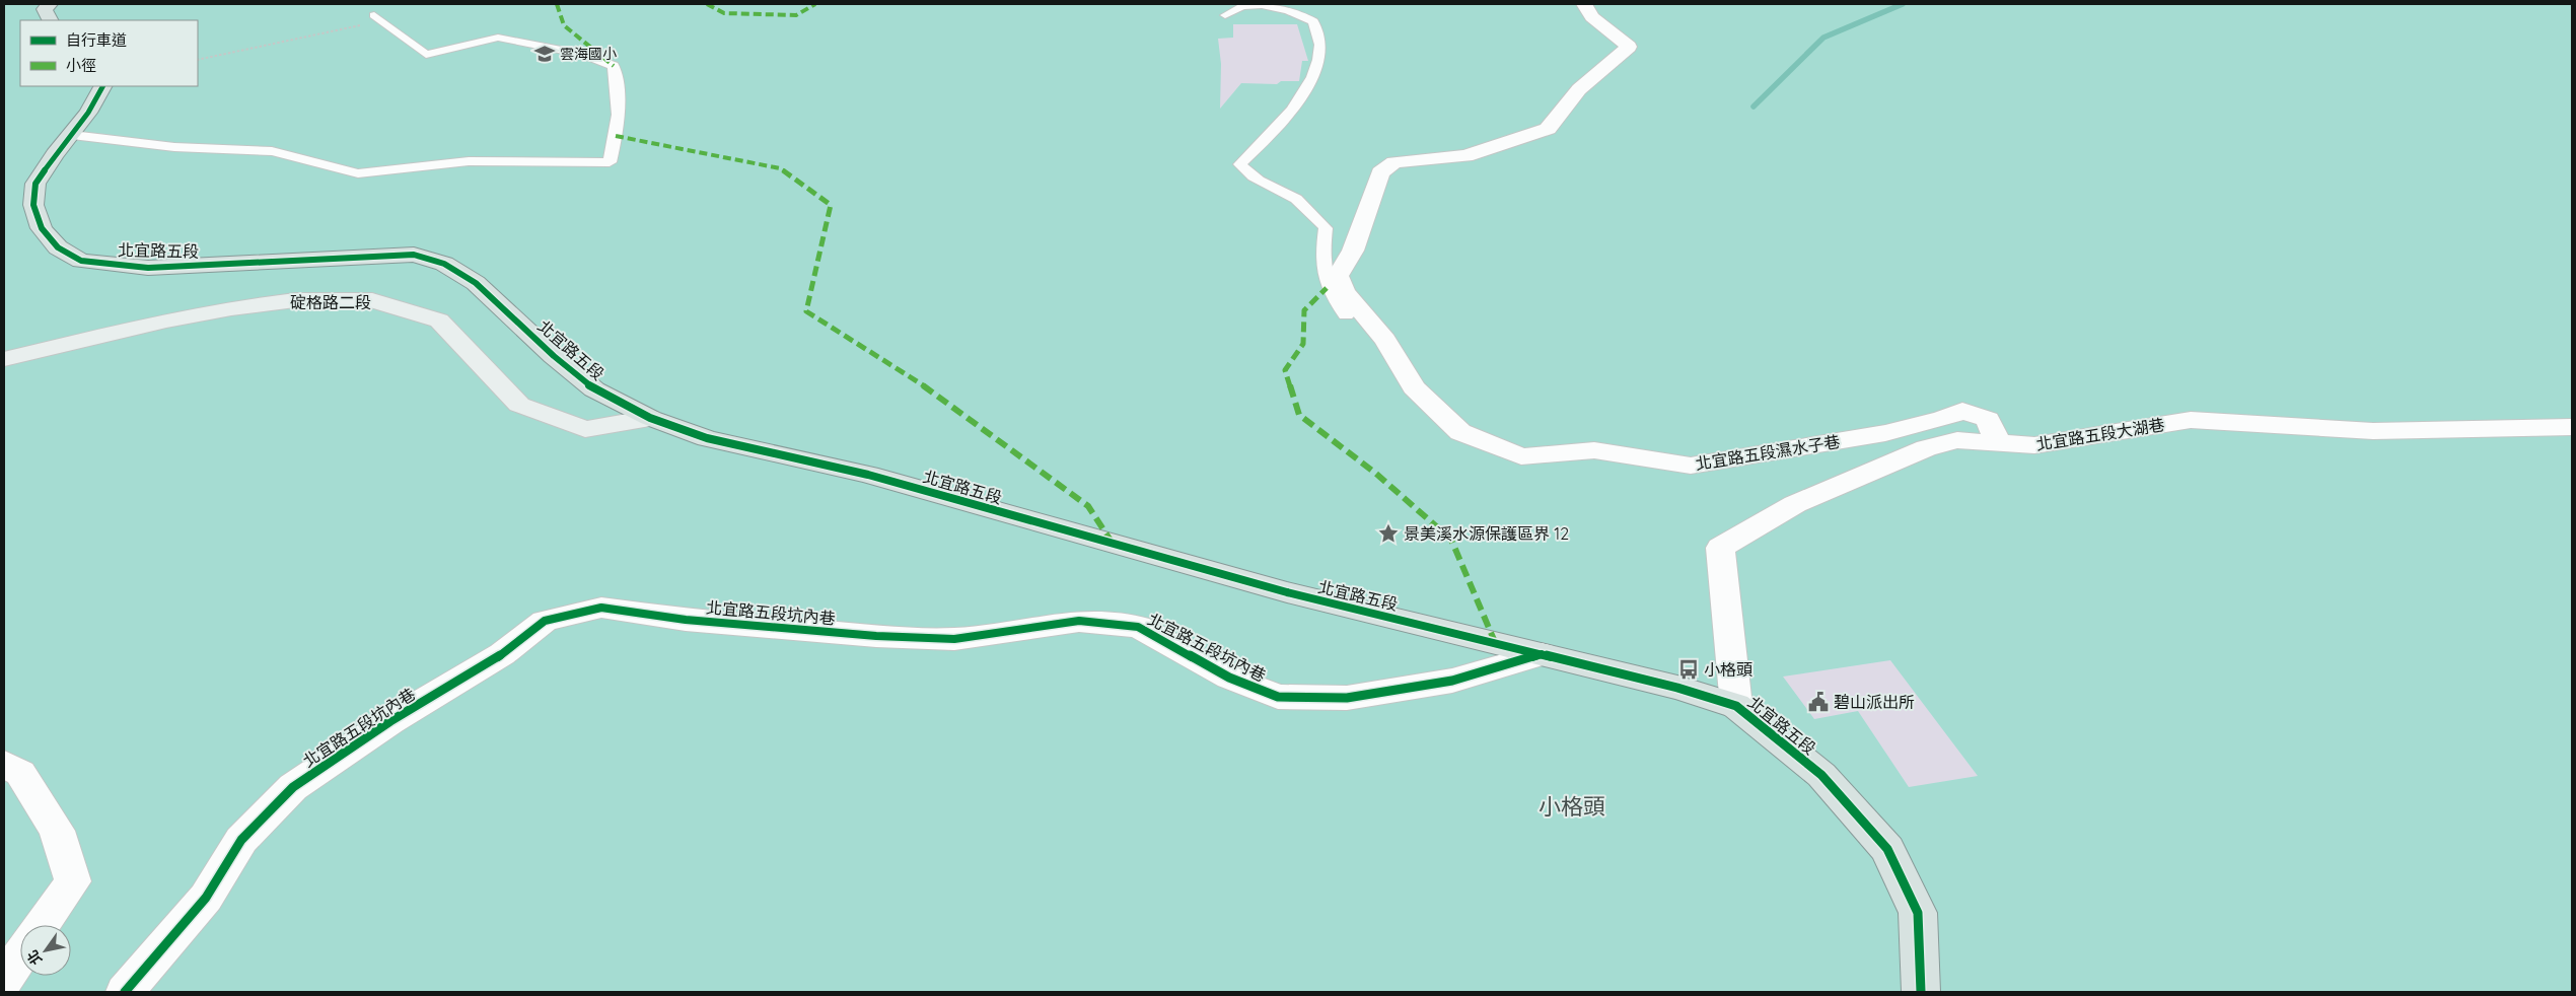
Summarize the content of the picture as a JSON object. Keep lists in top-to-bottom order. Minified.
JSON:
{"streets":{"main road":["北宜路五段"],"street":["碇格路二段","北宜路五段大湖巷","北宜路五段濕水子巷","北宜路五段坑內巷"]},"crossings":[["北宜路五段","碇格路二段"],["北宜路五段","北宜路五段大湖巷"],["北宜路五段","北宜路五段坑內巷"],["北宜路五段大湖巷","北宜路五段濕水子巷"]],"districts":["小格頭"],"places":{"school or university":["雲海國小"],"place":["景美溪水源保護區界 12"],"bus stop":["小格頭"],"public building":["碧山派出所"]},"legend":["自行車道","小徑"],"north":"bottom left"}
